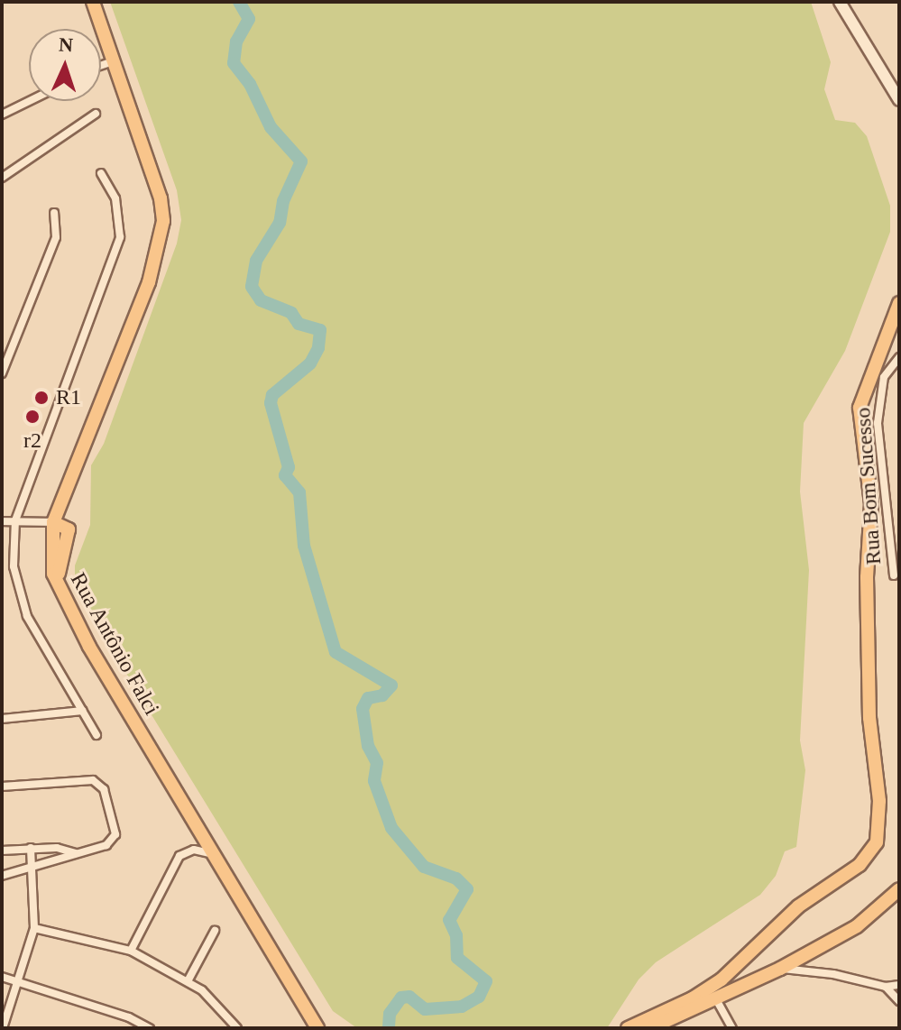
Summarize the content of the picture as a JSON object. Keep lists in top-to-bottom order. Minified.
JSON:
{"streets":{"main road":["Rua Antônio Falci"],"street":["Rua Bom Sucesso"]},"places":["R1","r2"],"north":"top"}
